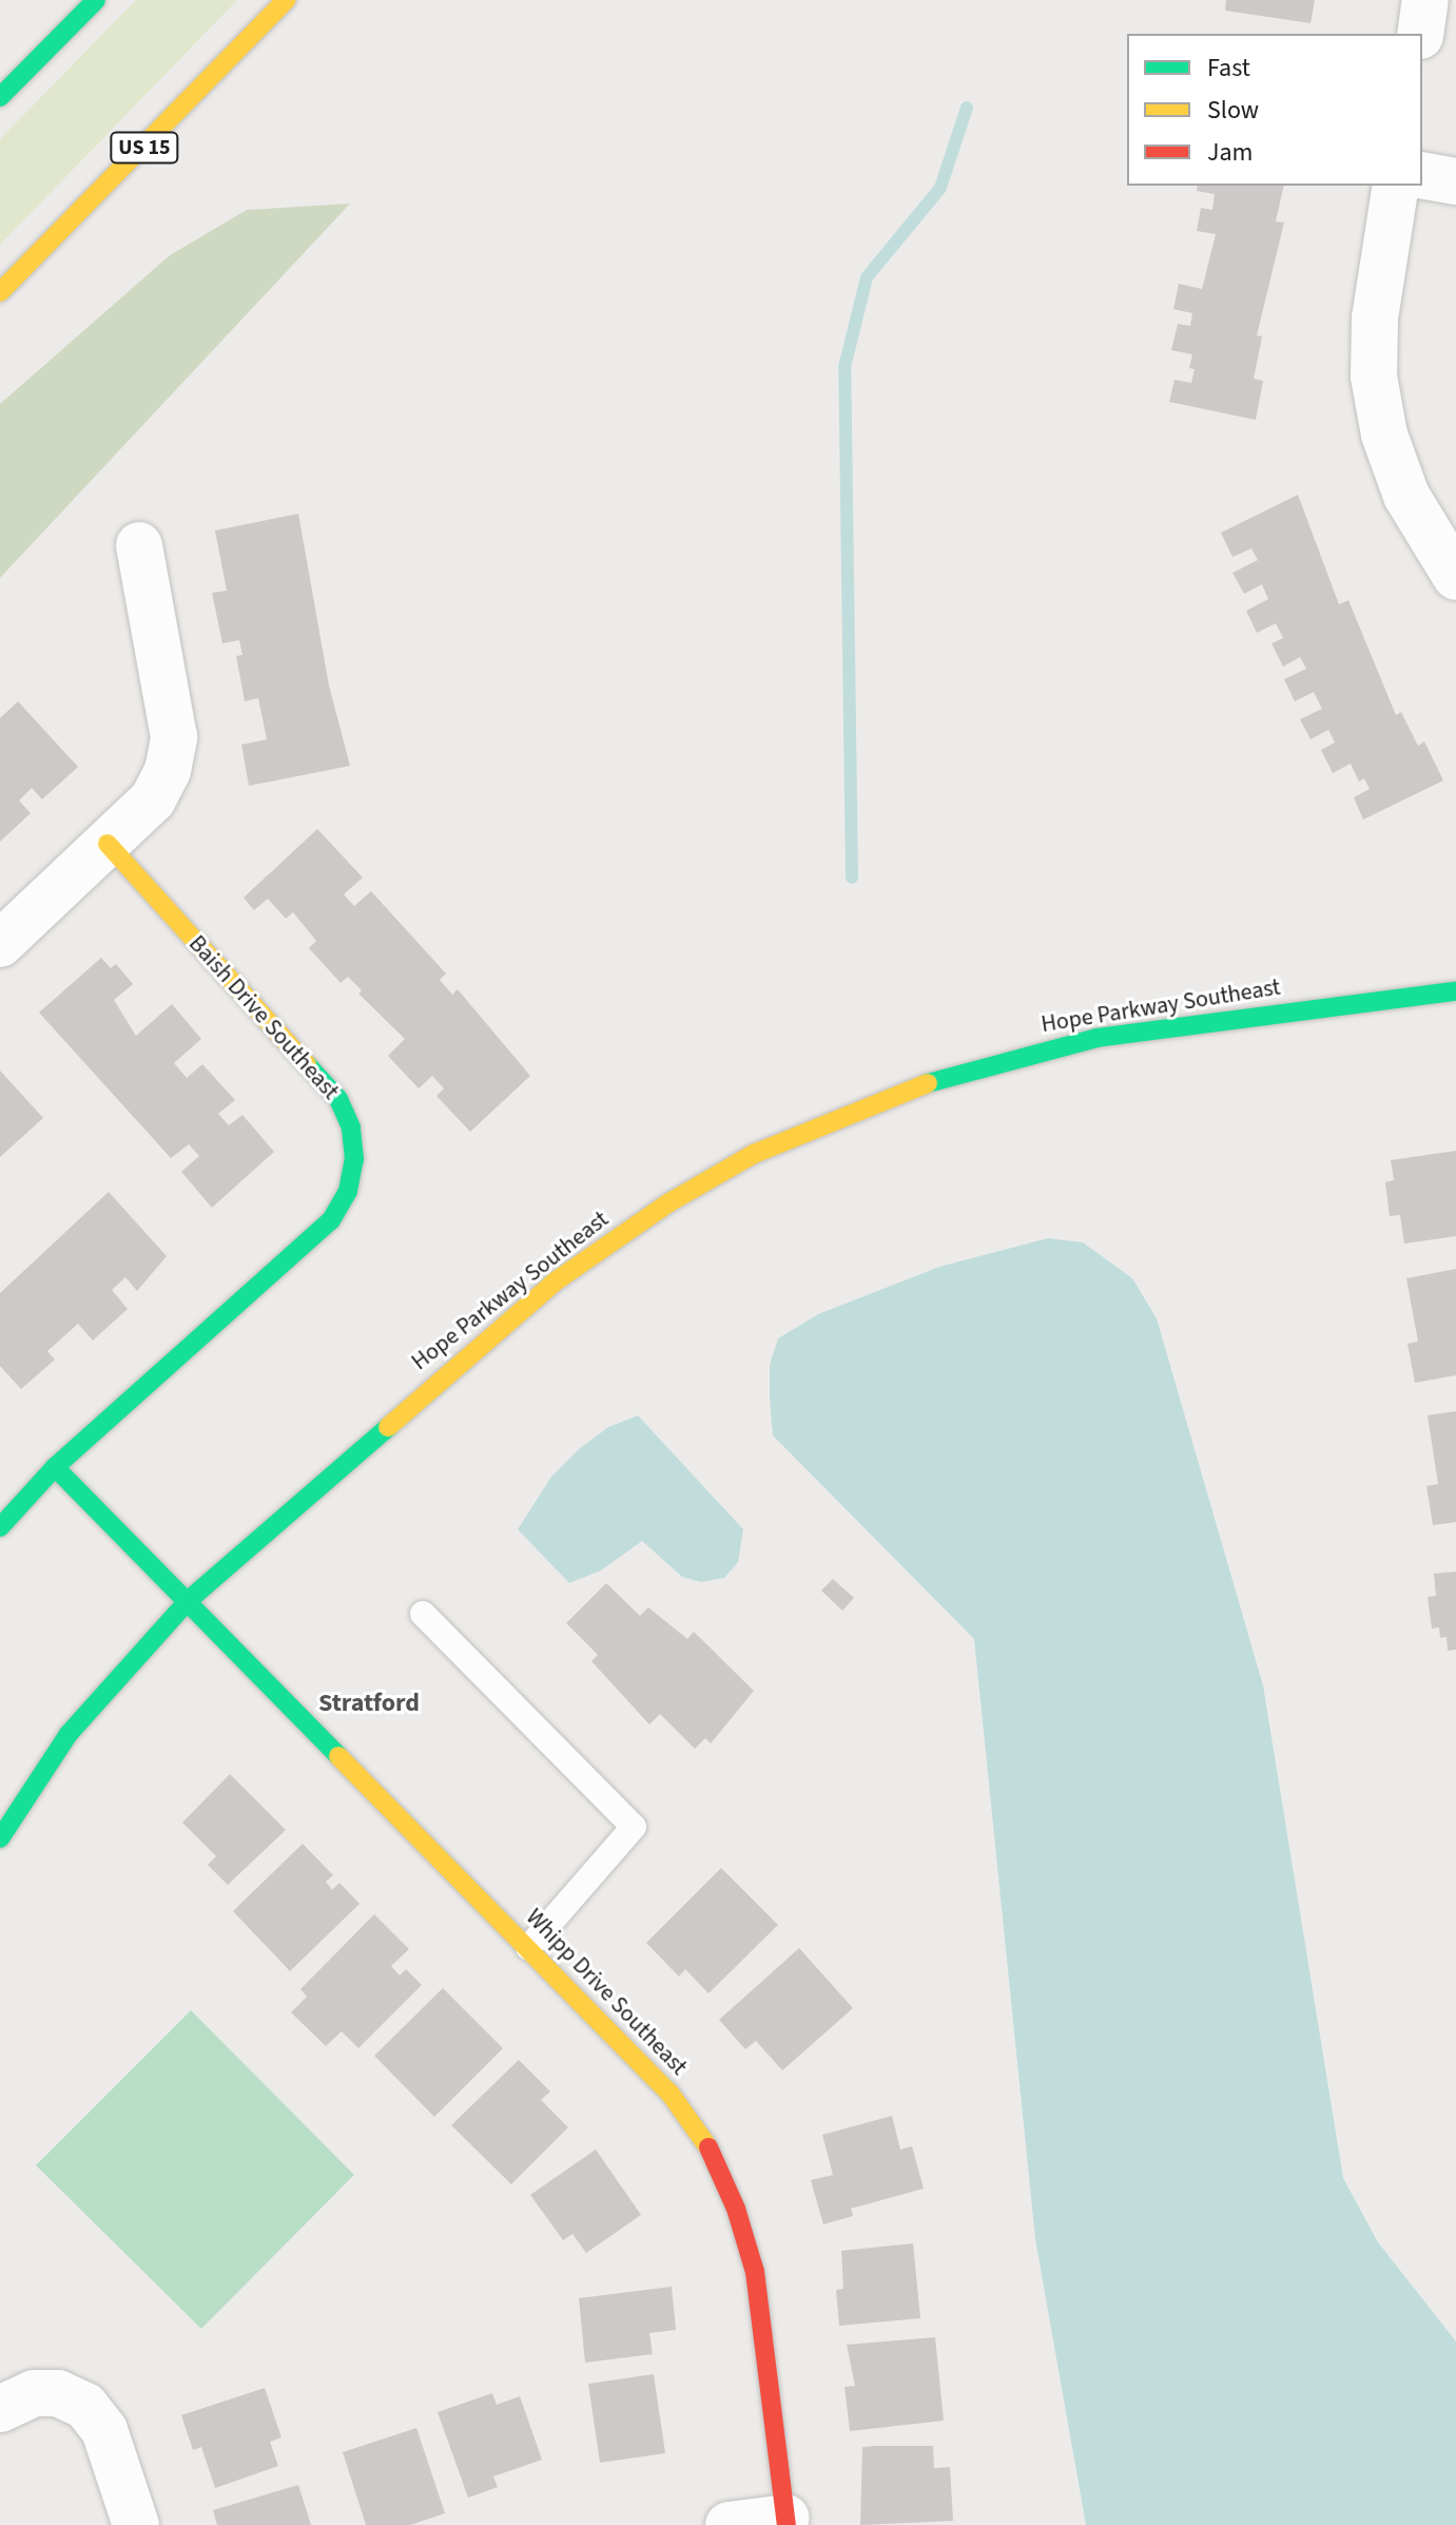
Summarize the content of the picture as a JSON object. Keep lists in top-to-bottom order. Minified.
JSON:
{"streets":{"main road":["US 15","Hope Parkway Southeast","Baish Drive Southeast","Whipp Drive Southeast"]},"crossings":[["Hope Parkway Southeast","Whipp Drive Southeast"]],"districts":["Stratford"],"legend":["Fast","Slow","Jam"]}
